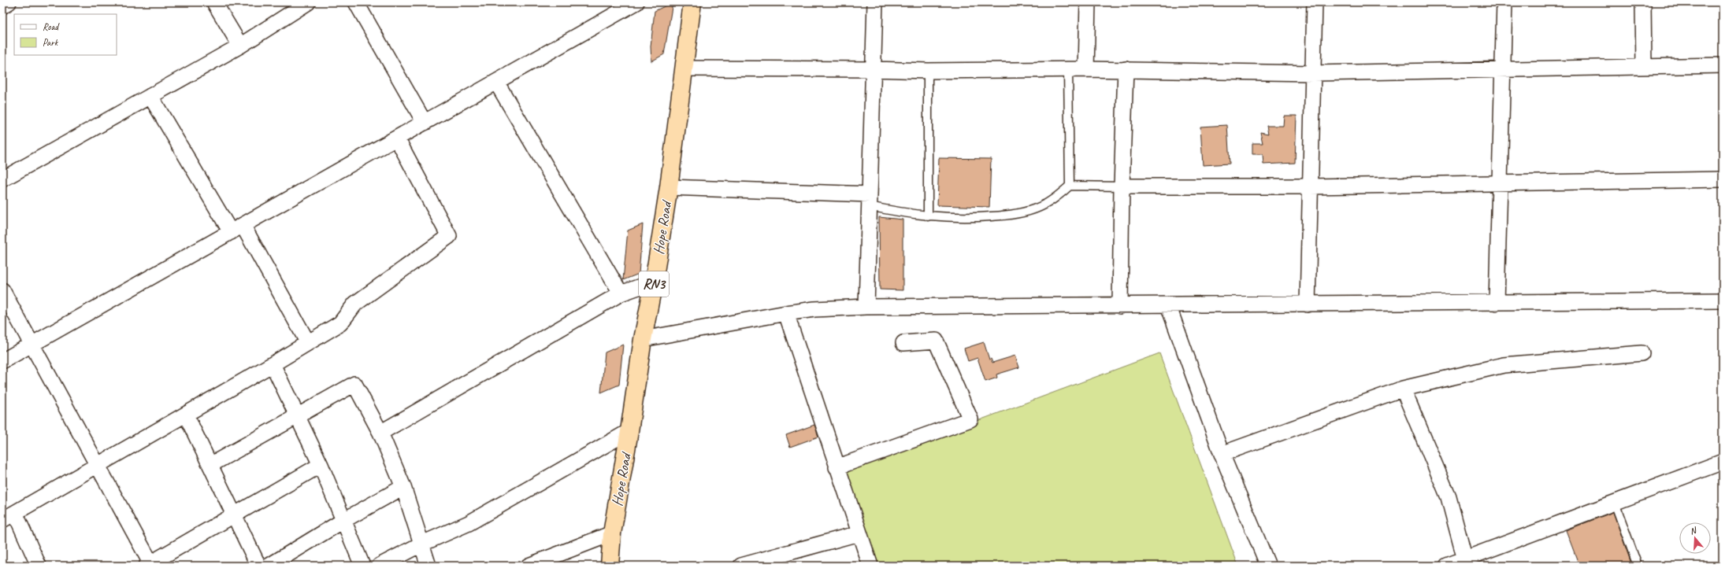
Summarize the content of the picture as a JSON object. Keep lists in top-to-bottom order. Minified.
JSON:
{"streets":{"highway":["Hope Road","RN3"]},"legend":["Road","Park"],"north":"top"}
